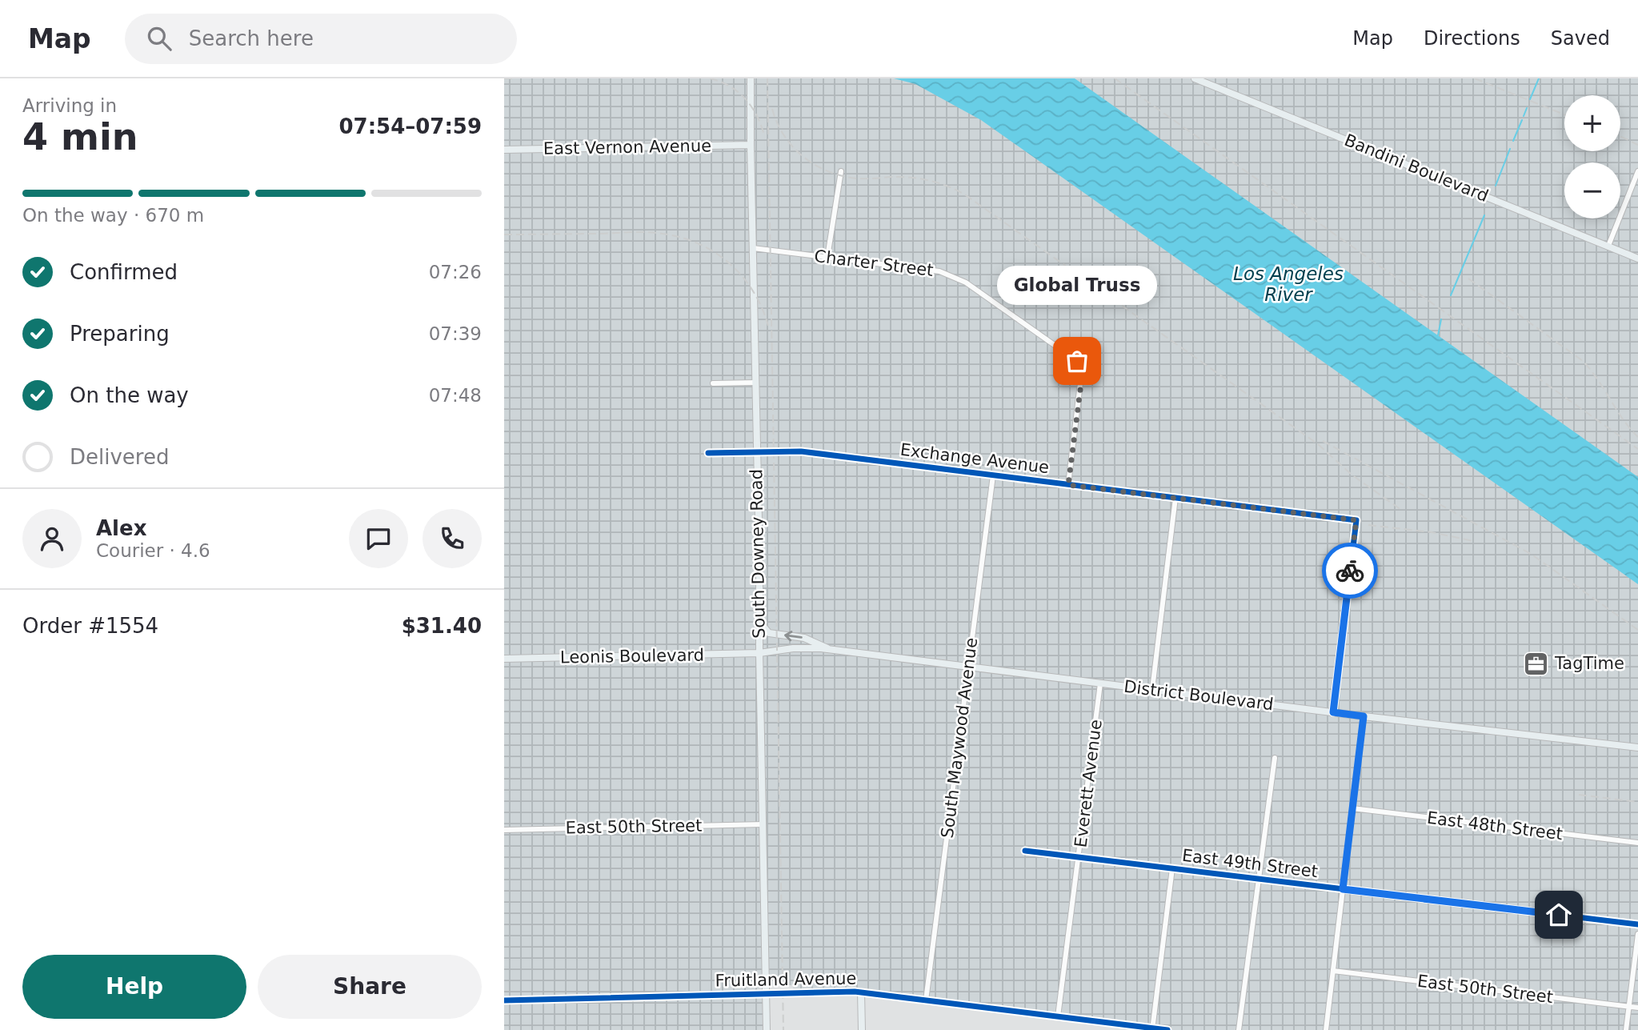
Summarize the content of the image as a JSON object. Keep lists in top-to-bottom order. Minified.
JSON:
{"streets":{"main road":["East Vernon Avenue","Bandini Boulevard","South Downey Road","Leonis Boulevard","District Boulevard","Fruitland Avenue"],"street":["Charter Street","Exchange Avenue","South Maywood Avenue","Everett Avenue","East 48th Street","East 50th Street","East 49th Street"]},"crossings":[["East Vernon Avenue","South Downey Road"],["Charter Street","Exchange Avenue"],["Charter Street","South Downey Road"],["Exchange Avenue","South Downey Road"],["Exchange Avenue","District Boulevard"],["Exchange Avenue","South Maywood Avenue"],["South Downey Road","Leonis Boulevard"],["South Downey Road","District Boulevard"],["South Downey Road","East 50th Street"],["South Downey Road","Fruitland Avenue"],["Leonis Boulevard","District Boulevard"],["District Boulevard","South Maywood Avenue"],["District Boulevard","Everett Avenue"],["South Maywood Avenue","Fruitland Avenue"],["Everett Avenue","East 49th Street"],["Everett Avenue","Fruitland Avenue"]],"water":["Los Angeles River"],"places":{"other":["Global Truss"],"office":["TagTime"]},"page":{"header":"Map","search":"Search here","nav":["Map","Directions","Saved"],"heading":["4 min","Arriving in","07:54–07:59"],"panel":["Alex","Courier · 4.6","Order #1554","$31.40"],"map_buttons":["+","−"],"bar":"On the way · 670 m","list":[["Confirmed","07:26"],["Preparing","07:39"],["On the way","07:48"],"Delivered"],"bubble":"Global Truss","buttons":["Help","Share"]}}
